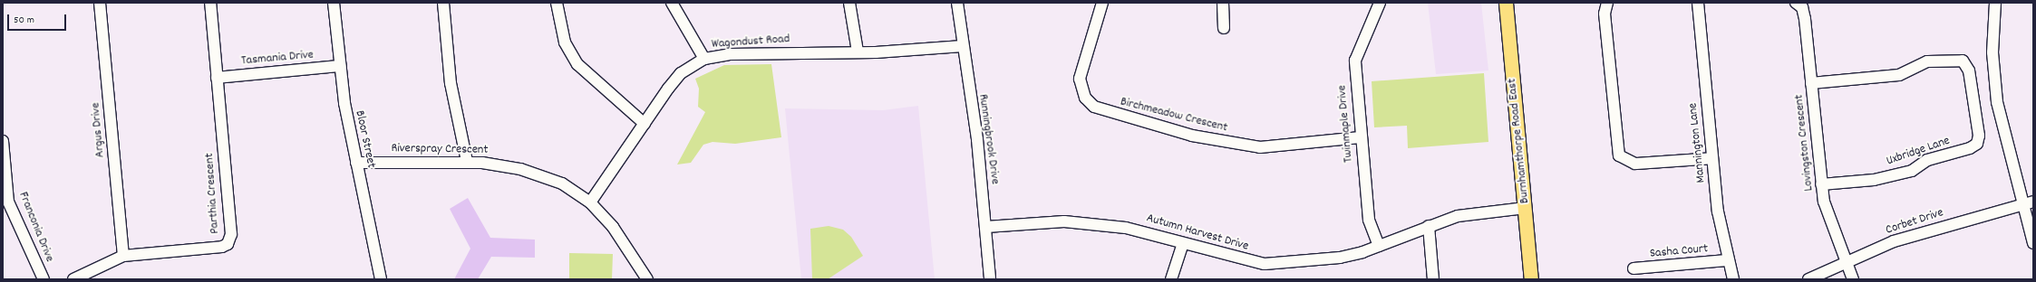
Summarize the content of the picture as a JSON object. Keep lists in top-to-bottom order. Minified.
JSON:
{"streets":{"main road":["Burnhamthorpe Road East"],"street":["Wagondust Road","Tasmania Drive","Birchmeadow Crescent","Twinmaple Drive","Argus Drive","Bloor Street","Runningbrook Drive","Mannington Lane","Lovingston Crescent","Riverspray Crescent","Uxbridge Lane","Parthia Crescent","Corbet Drive","Franconia Drive","Autumn Harvest Drive","Sasha Court"]},"crossings":[["Wagondust Road","Runningbrook Drive"],["Wagondust Road","Riverspray Crescent"],["Tasmania Drive","Bloor Street"],["Tasmania Drive","Parthia Crescent"],["Birchmeadow Crescent","Twinmaple Drive"],["Twinmaple Drive","Autumn Harvest Drive"],["Argus Drive","Parthia Crescent"],["Bloor Street","Riverspray Crescent"],["Runningbrook Drive","Autumn Harvest Drive"],["Burnhamthorpe Road East","Autumn Harvest Drive"],["Mannington Lane","Sasha Court"],["Lovingston Crescent","Uxbridge Lane"],["Lovingston Crescent","Corbet Drive"]],"scale_bar":"50 m"}
